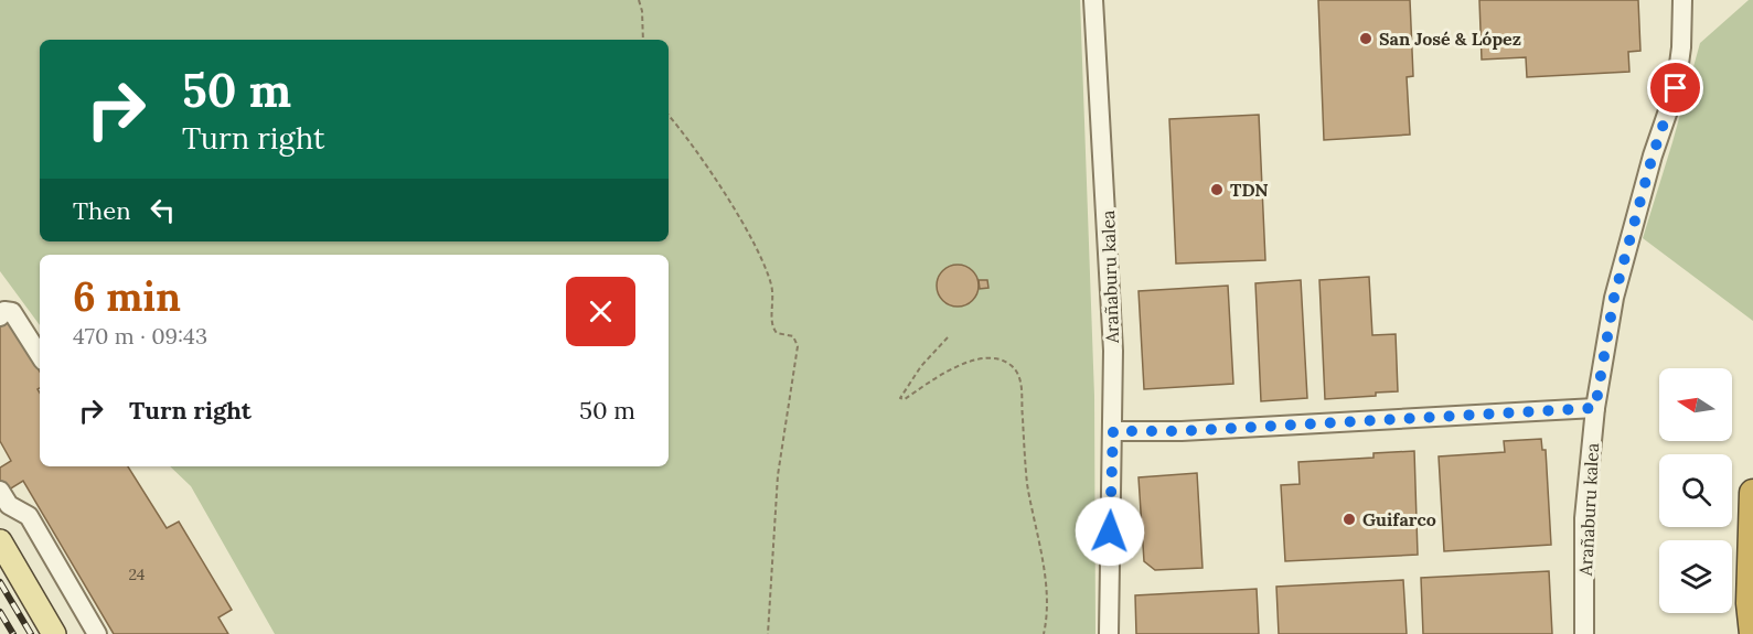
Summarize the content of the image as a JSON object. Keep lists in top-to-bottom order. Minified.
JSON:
{"streets":{"lane":["Arañaburu kalea"]},"places":["San José & López","TDN","Guifarco"],"house_numbers":["24"],"north":"left","page":{"turn":["50 m","Turn right"],"then":"Then","heading":["6 min","470 m · 09:43"],"list":[{"name":"Turn right","value":"50 m"}]}}
